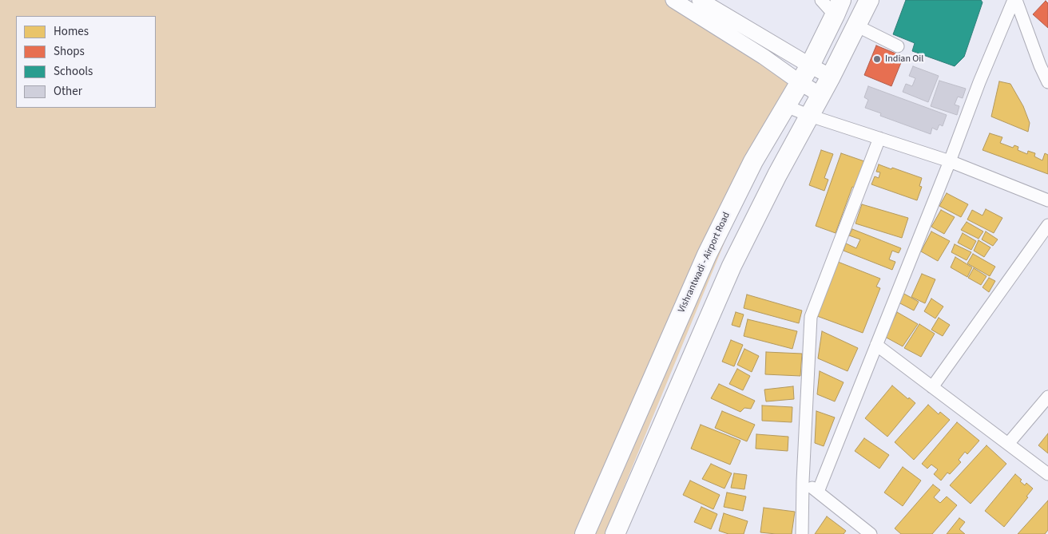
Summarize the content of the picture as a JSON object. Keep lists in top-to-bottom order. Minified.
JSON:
{"streets":{"main road":["Vishrantwadi - Airport Road"]},"places":["Indian Oil"],"legend":["Homes","Shops","Schools","Other"]}
